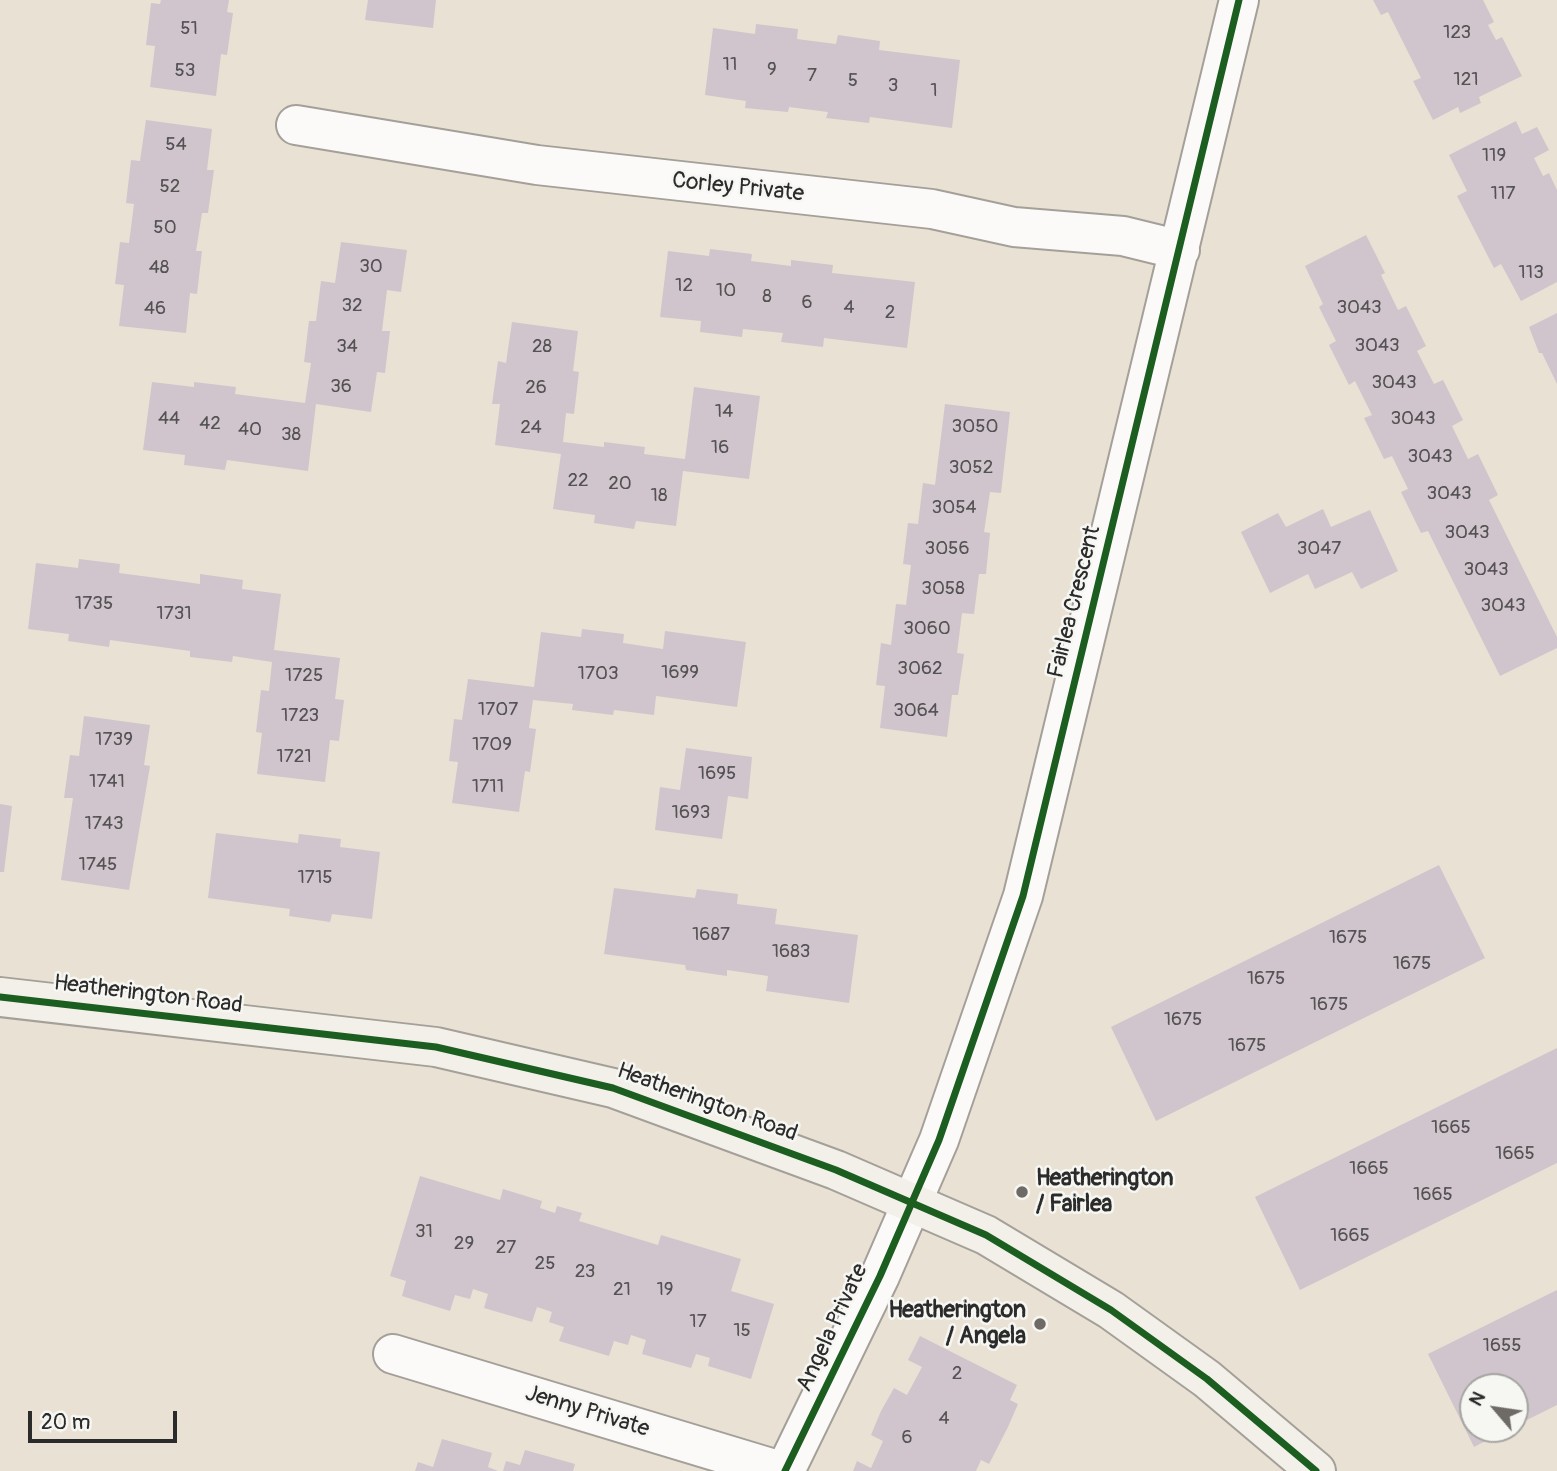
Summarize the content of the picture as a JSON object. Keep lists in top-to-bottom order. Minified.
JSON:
{"streets":{"street":["Corley Private","Fairlea Crescent","Heatherington Road","Angela Private","Jenny Private"]},"crossings":[["Corley Private","Fairlea Crescent"],["Fairlea Crescent","Heatherington Road"],["Fairlea Crescent","Angela Private"],["Heatherington Road","Angela Private"],["Angela Private","Jenny Private"]],"places":["Heatherington / Fairlea","Heatherington / Angela"],"house_numbers":["51","123","11","9","53","7","121","5","3","1","54","119","52","117","50","30","48","113","12","10","8","6","32","4","3043","46","2","3043","34","28","3043","36","26","14","44","3043","42","3050","24","40","38","16","3043","3052","22","20","3043","18","3054","3043","3056","3047","3043","3058","1735","3043","1731","3060","3062","1699","1703","1725","1707","3064","1723","1739","1709","1721","1695","1741","1711","1693","1743","1745","1715","1687","1675","1683","1675","1675","1675","1675","1675","1665","1665","1665","1665","31","1665","29","27","25","23","21","19","17","15","1655","2","4","6"],"scale_bar":"20 m","north":"top left"}
